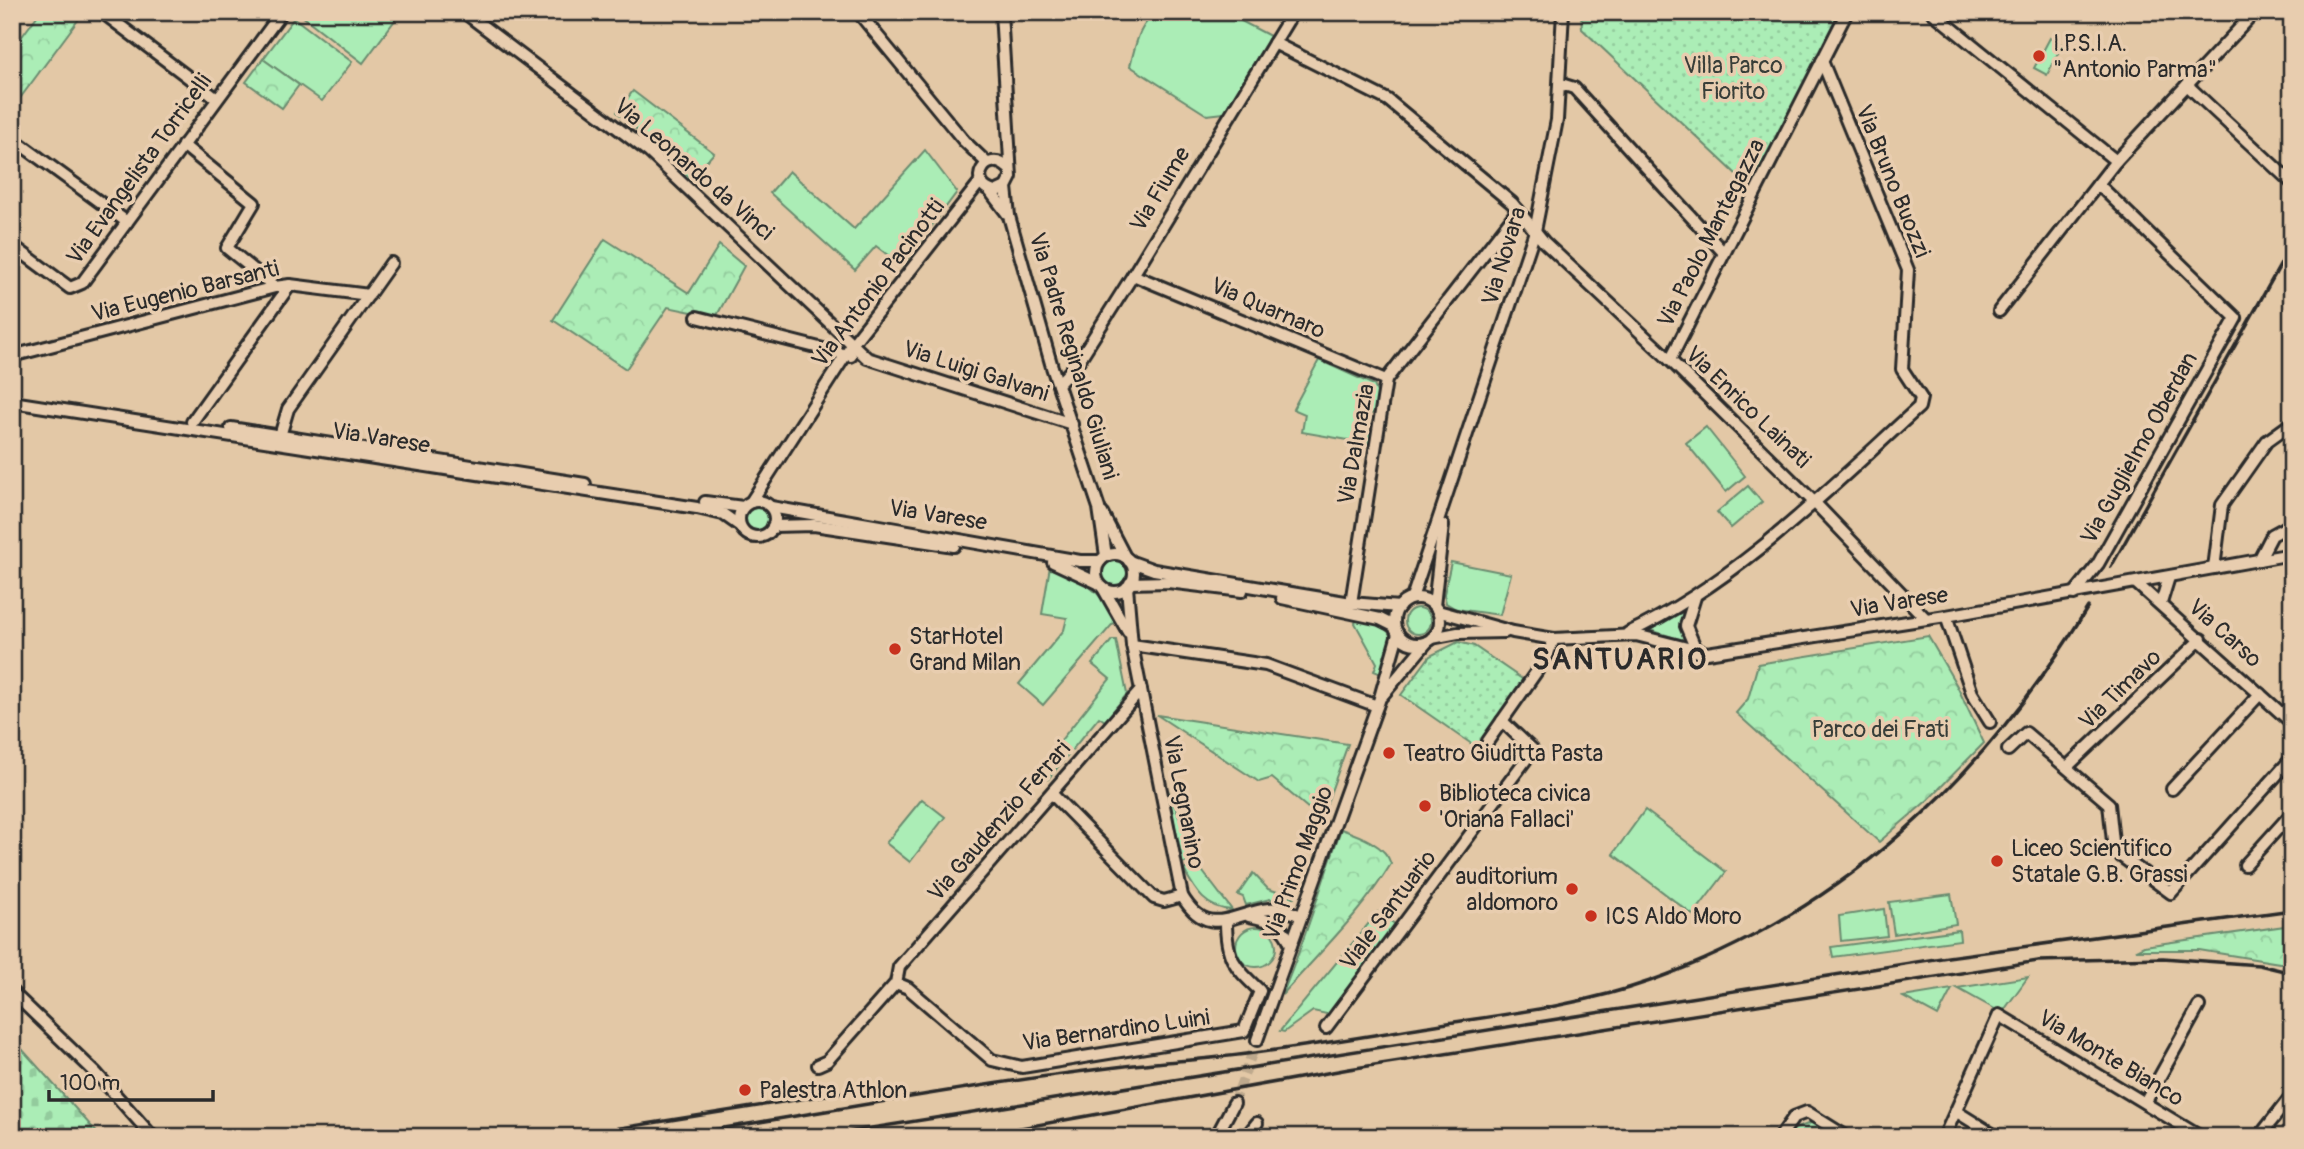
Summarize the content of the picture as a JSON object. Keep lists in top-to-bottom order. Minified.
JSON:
{"streets":{"street":["Via Evangelista Torricelli","Via Leonardo da Vinci","Via Bruno Buozzi","Via Fiume","Via Paolo Mantegazza","Via Novara","Via Antonio Pacinotti","Via Eugenio Barsanti","Via Quarnaro","Via Padre Reginaldo Giuliani","Via Luigi Galvani","Via Enrico Lainati","Via Varese","Via Dalmazia","Via Guglielmo Oberdan","Via Carso","Via Timavo","Via Legnanino","Via Gaudenzio Ferrari","Via Primo Maggio","Viale Santuario","Via Bernardino Luini","Via Monte Bianco"]},"crossings":[["Via Leonardo da Vinci","Via Antonio Pacinotti"],["Via Leonardo da Vinci","Via Luigi Galvani"],["Via Bruno Buozzi","Via Paolo Mantegazza"],["Via Bruno Buozzi","Via Enrico Lainati"],["Via Fiume","Via Quarnaro"],["Via Fiume","Via Padre Reginaldo Giuliani"],["Via Fiume","Via Enrico Lainati"],["Via Paolo Mantegazza","Via Enrico Lainati"],["Via Novara","Via Enrico Lainati"],["Via Novara","Via Varese"],["Via Novara","Via Primo Maggio"],["Via Antonio Pacinotti","Via Padre Reginaldo Giuliani"],["Via Antonio Pacinotti","Via Luigi Galvani"],["Via Antonio Pacinotti","Via Varese"],["Via Quarnaro","Via Dalmazia"],["Via Padre Reginaldo Giuliani","Via Luigi Galvani"],["Via Padre Reginaldo Giuliani","Via Varese"],["Via Padre Reginaldo Giuliani","Via Legnanino"],["Via Enrico Lainati","Via Varese"],["Via Enrico Lainati","Via Dalmazia"],["Via Varese","Via Guglielmo Oberdan"],["Via Varese","Via Carso"],["Via Varese","Via Legnanino"],["Via Varese","Via Primo Maggio"],["Via Carso","Via Timavo"],["Via Legnanino","Via Gaudenzio Ferrari"],["Via Legnanino","Via Bernardino Luini"],["Via Gaudenzio Ferrari","Via Bernardino Luini"]],"districts":["SANTUARIO"],"parks":["Villa Parco Fiorito","Parco dei Frati"],"places":["I.P.S.I.A. \"Antonio Parma\"","StarHotel Grand Milan","Teatro Giuditta Pasta","Biblioteca civica 'Oriana Fallaci'","Liceo Scientifico Statale G.B. Grassi","auditorium aldomoro","ICS Aldo Moro","Palestra Athlon"],"scale_bar":"100 m"}
